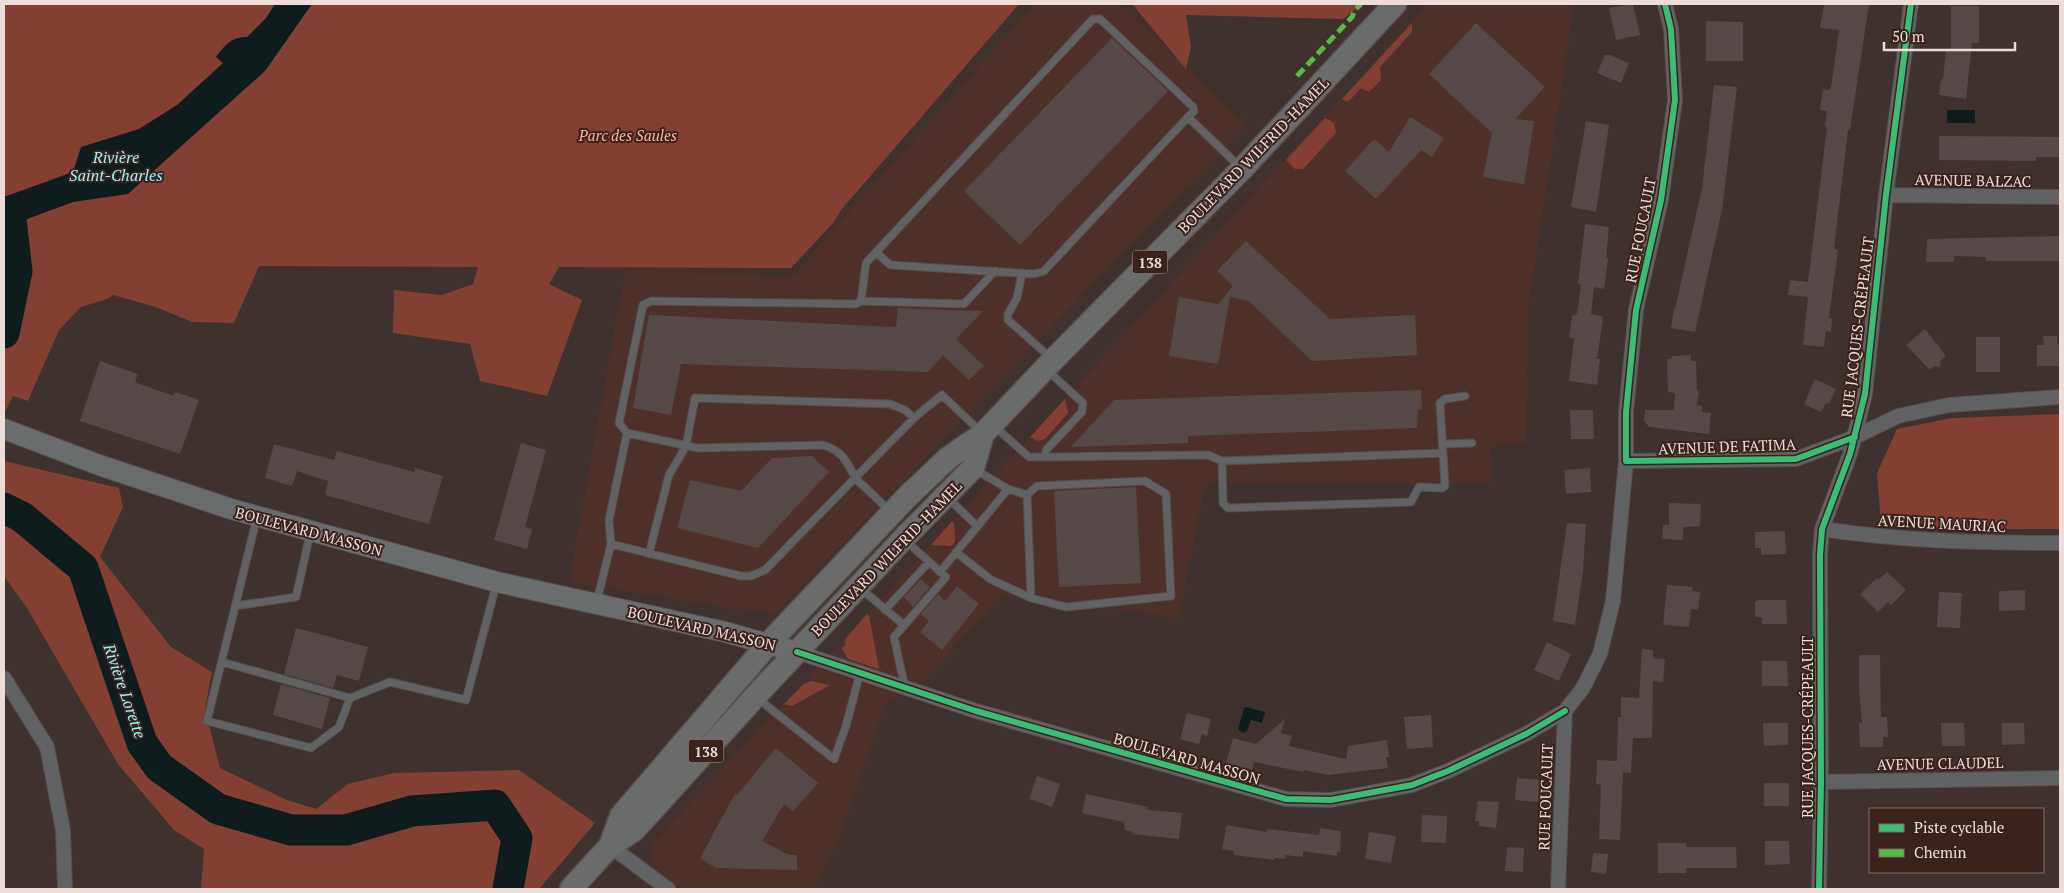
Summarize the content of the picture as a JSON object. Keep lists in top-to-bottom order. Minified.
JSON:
{"streets":{"main road":["BOULEVARD WILFRID-HAMEL","138","BOULEVARD MASSON"],"street":["AVENUE BALZAC","RUE FOUCAULT","RUE JACQUES-CRÉPEAULT","AVENUE DE FATIMA","AVENUE MAURIAC","AVENUE CLAUDEL"]},"crossings":[["BOULEVARD WILFRID-HAMEL","BOULEVARD MASSON"],["AVENUE BALZAC","RUE JACQUES-CRÉPEAULT"],["RUE FOUCAULT","AVENUE DE FATIMA"],["RUE FOUCAULT","BOULEVARD MASSON"],["RUE JACQUES-CRÉPEAULT","AVENUE DE FATIMA"],["RUE JACQUES-CRÉPEAULT","AVENUE MAURIAC"],["RUE JACQUES-CRÉPEAULT","AVENUE CLAUDEL"]],"water":["Rivière Saint-Charles","Rivière Lorette"],"parks":["Parc des Saules"],"legend":["Piste cyclable","Chemin"],"scale_bar":"50 m"}
